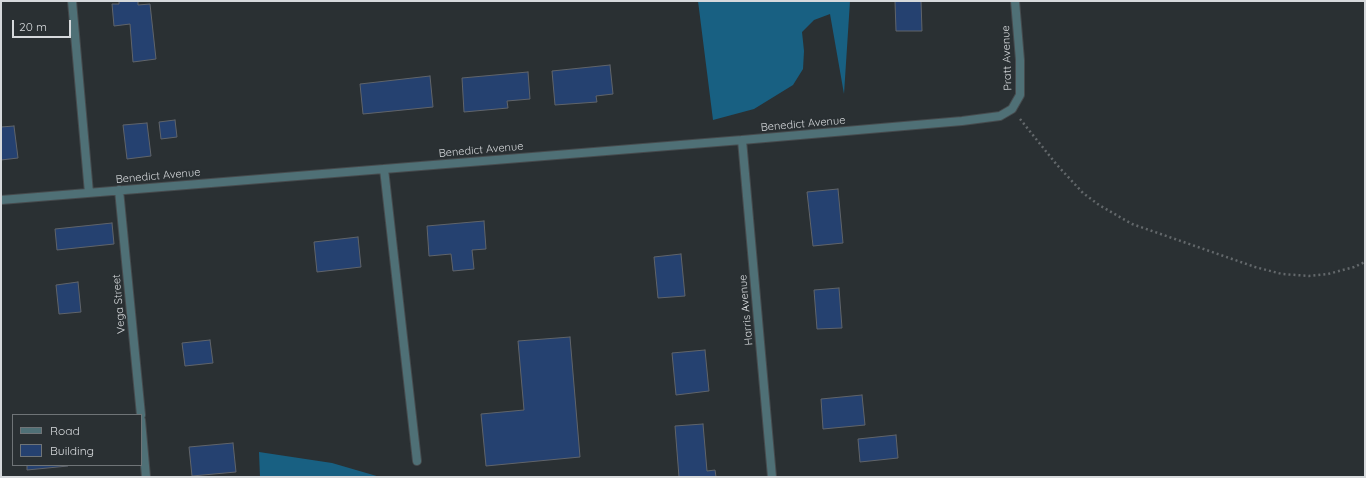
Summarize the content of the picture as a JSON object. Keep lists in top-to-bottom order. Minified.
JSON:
{"streets":{"street":["Pratt Avenue","Benedict Avenue","Vega Street","Harris Avenue"]},"crossings":[["Pratt Avenue","Benedict Avenue"],["Benedict Avenue","Vega Street"],["Benedict Avenue","Harris Avenue"]],"legend":["Road","Building"],"scale_bar":"20 m"}
